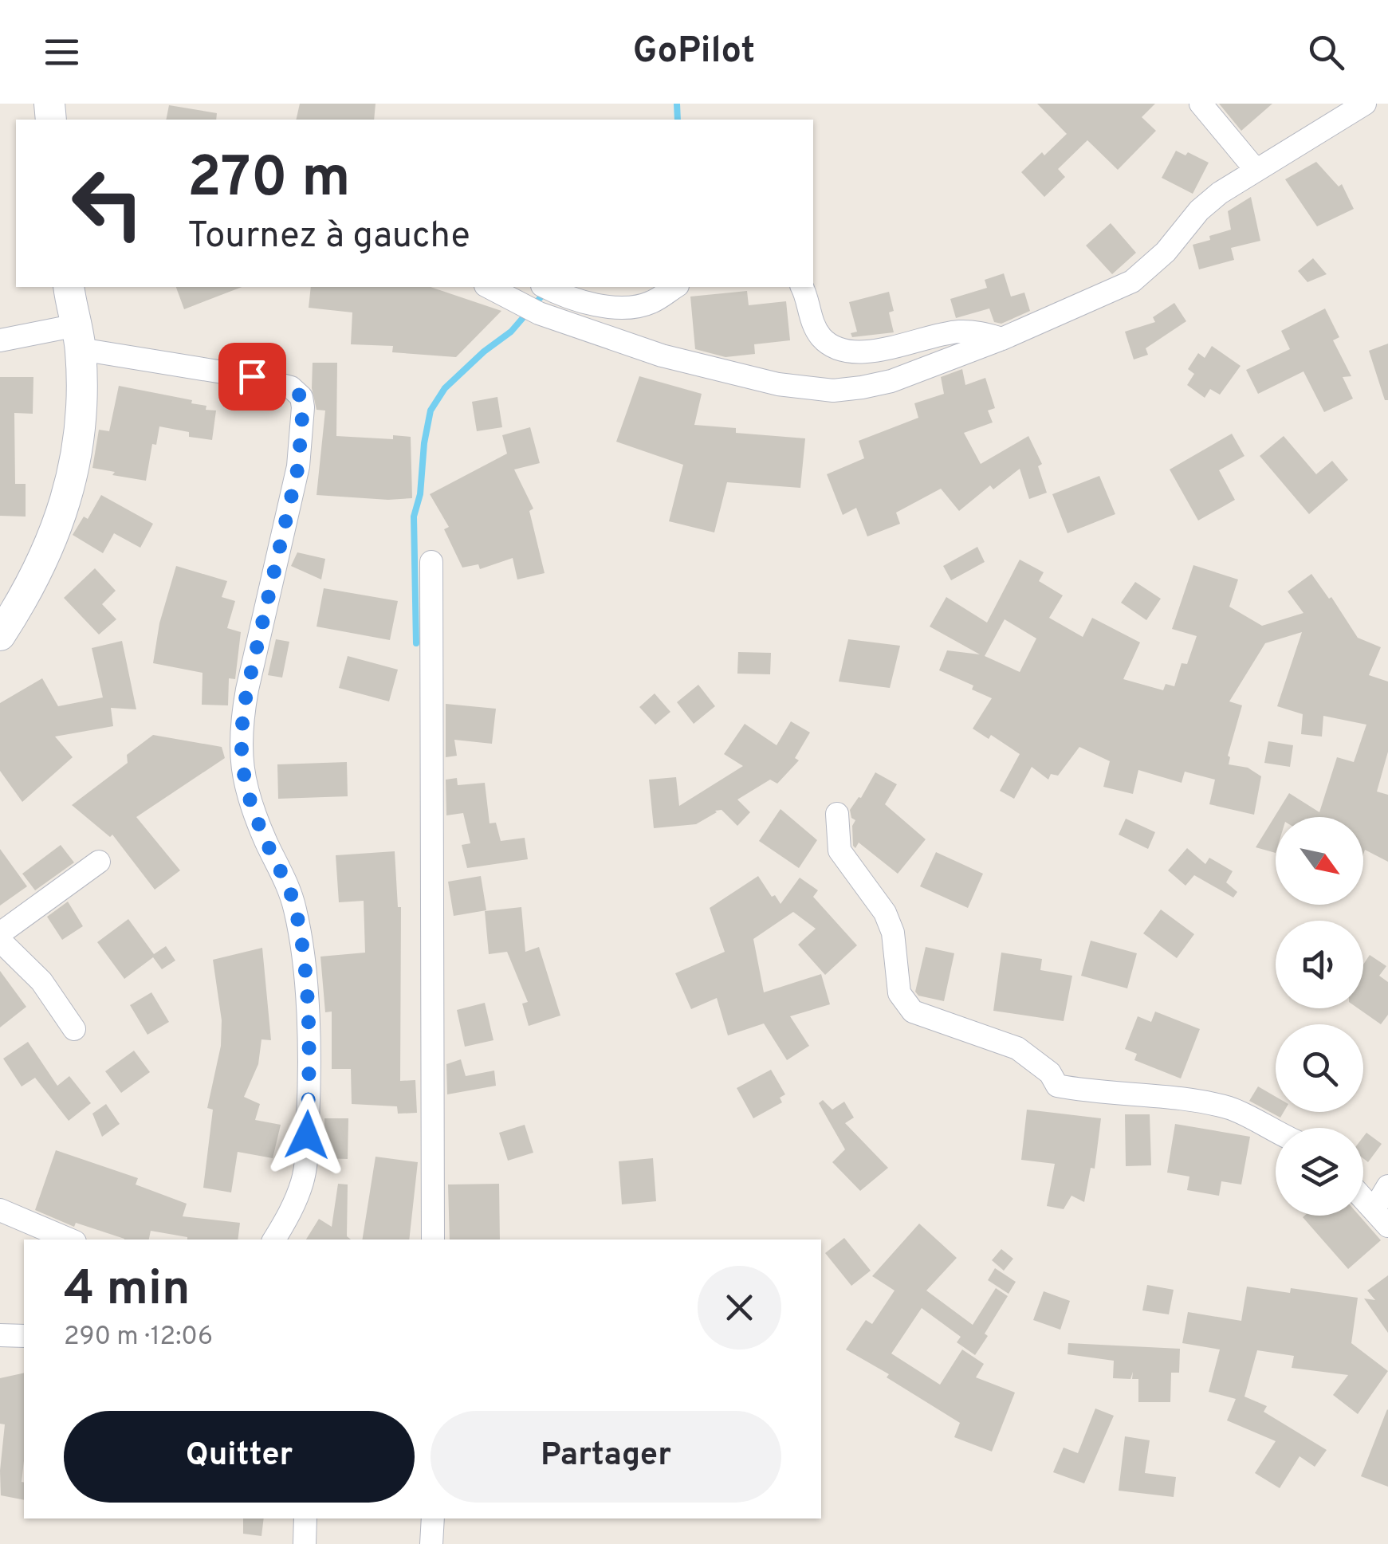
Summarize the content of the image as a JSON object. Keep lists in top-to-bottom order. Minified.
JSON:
{"north":"bottom right","page":{"header":"GoPilot","turn":["270 m","Tournez à gauche"],"heading":["4 min","290 m · 12:06"],"buttons":["Quitter","Partager"]}}
